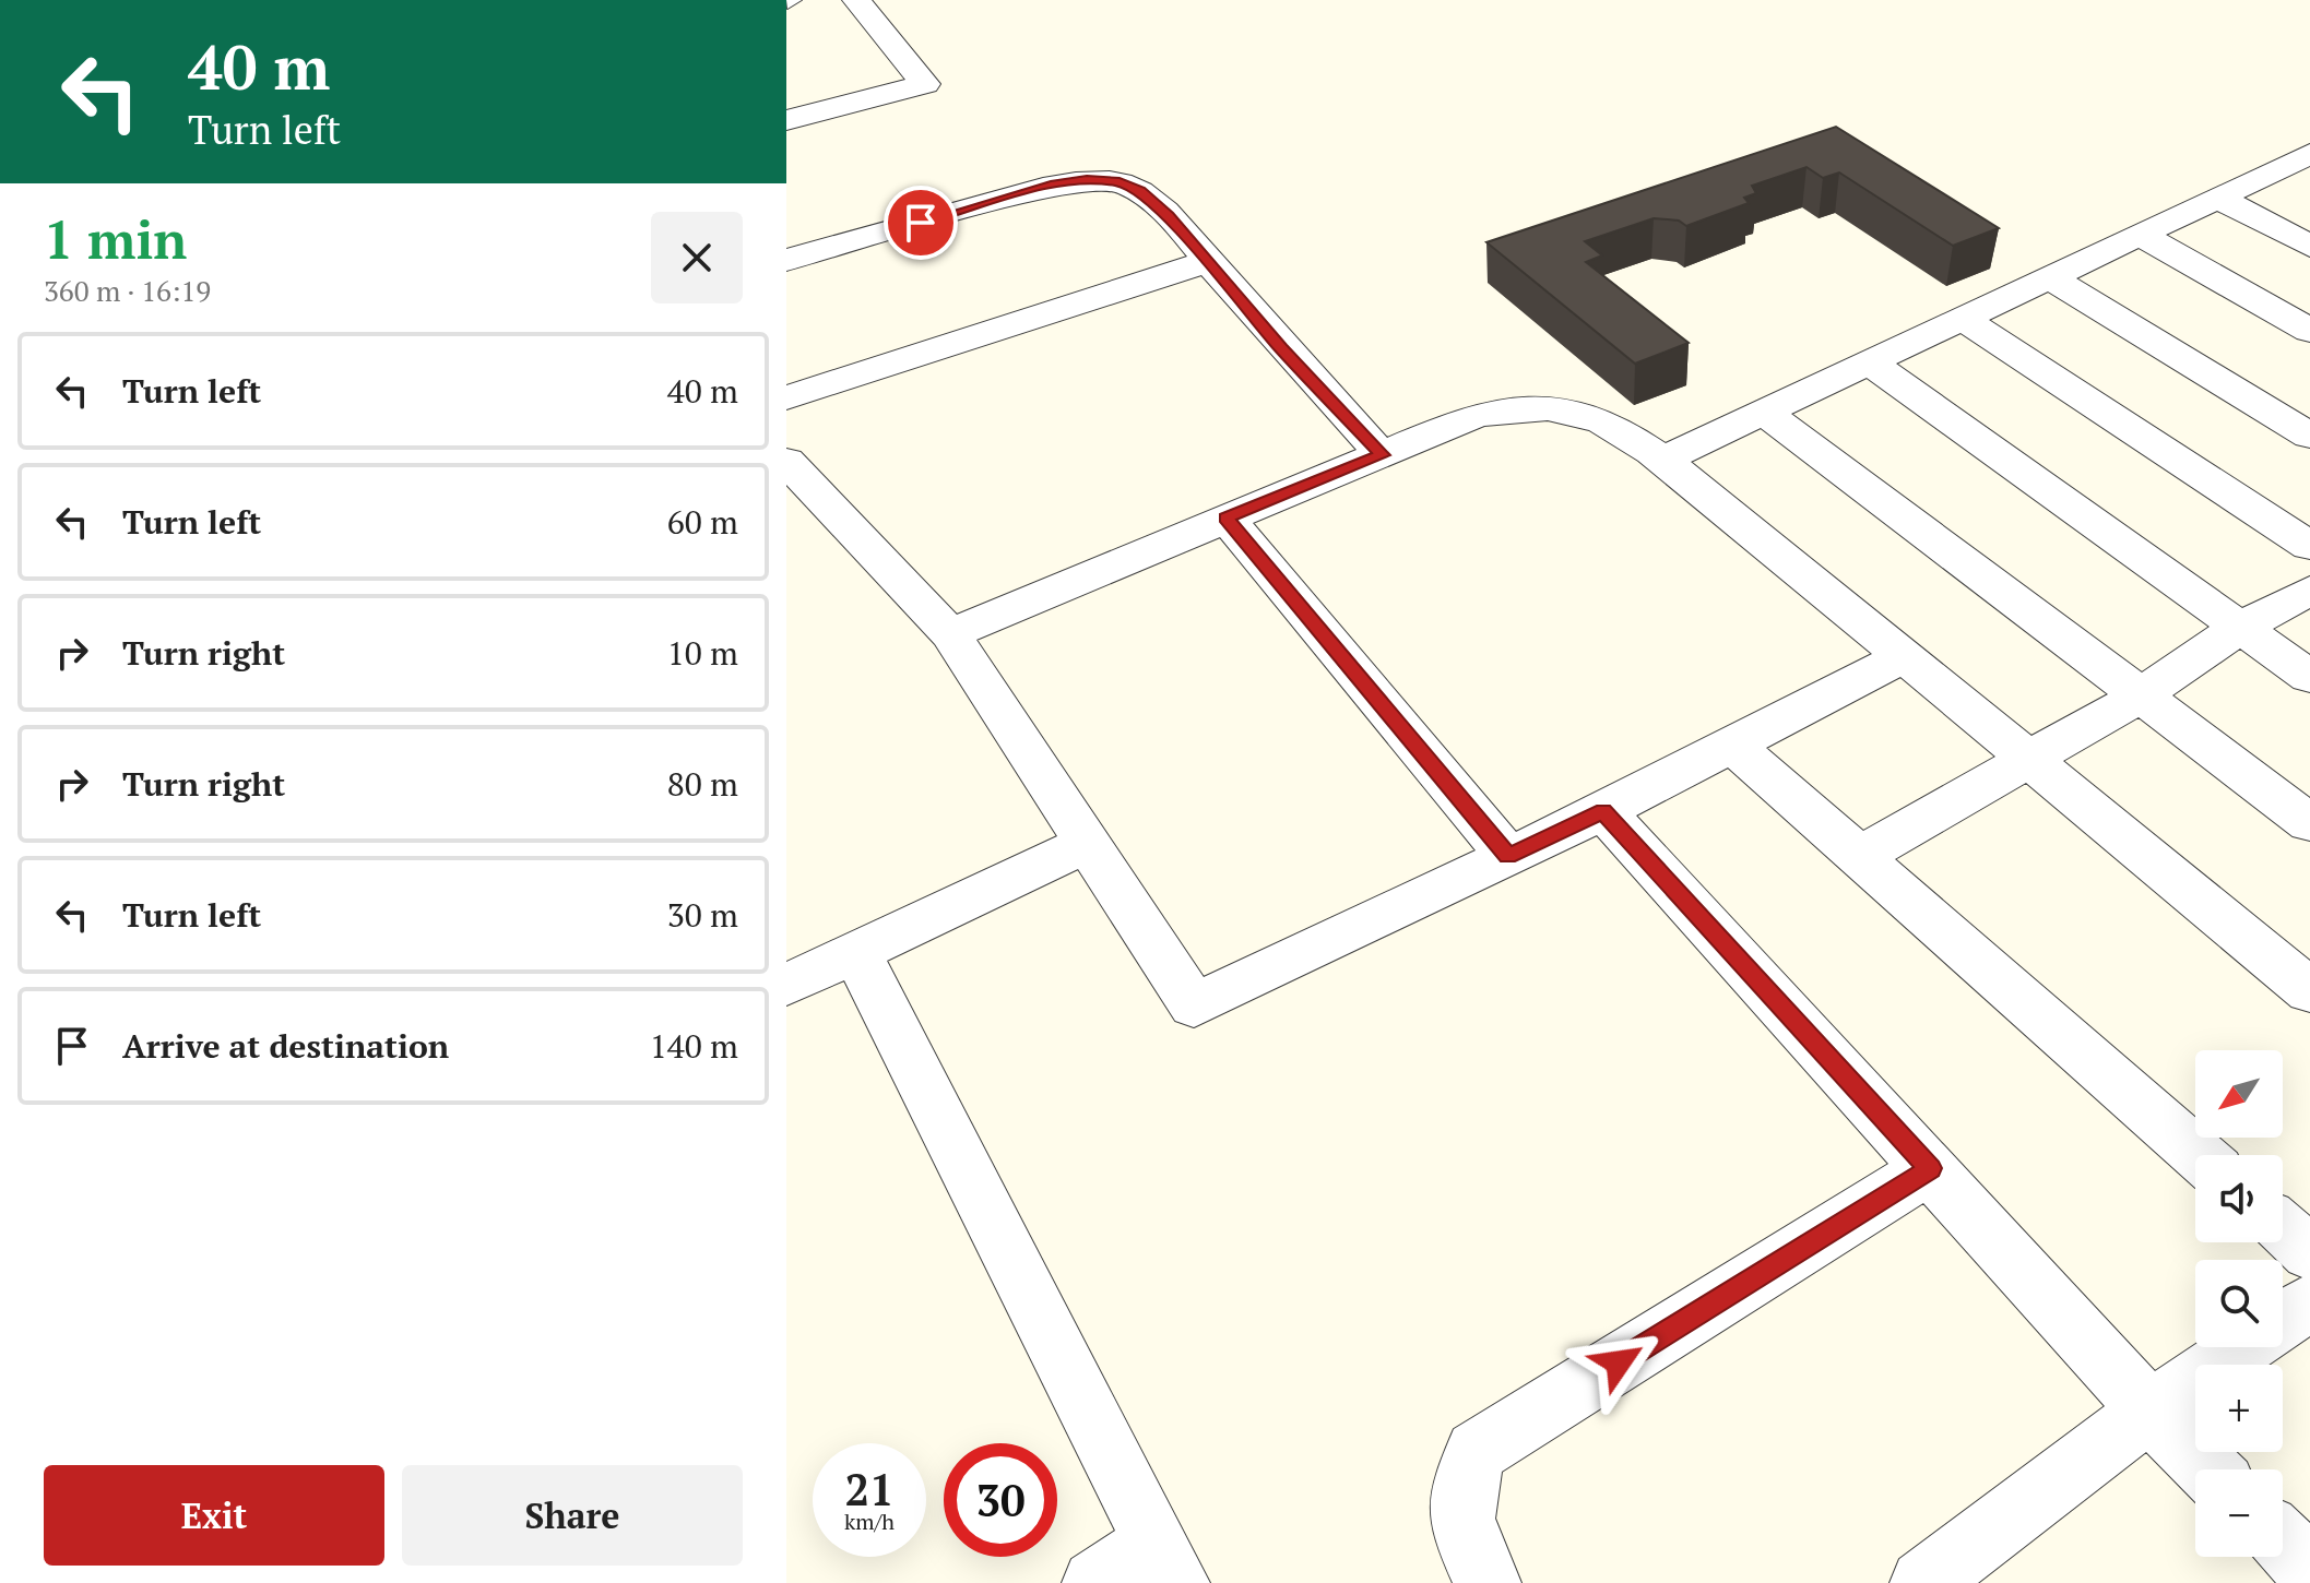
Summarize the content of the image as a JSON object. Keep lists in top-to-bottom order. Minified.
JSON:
{"north":"bottom left","page":{"turn":["40 m","Turn left"],"heading":["1 min","360 m · 16:19"],"list":[{"name":"Turn left","value":"40 m"},{"name":"Turn left","value":"60 m"},{"name":"Turn right","value":"10 m"},{"name":"Turn right","value":"80 m"},{"name":"Turn left","value":"30 m"},{"name":"Arrive at destination","value":"140 m"}],"map_buttons":["+","−"],"speed":"21 km/h","limit":"30","buttons":["Exit","Share"]}}
